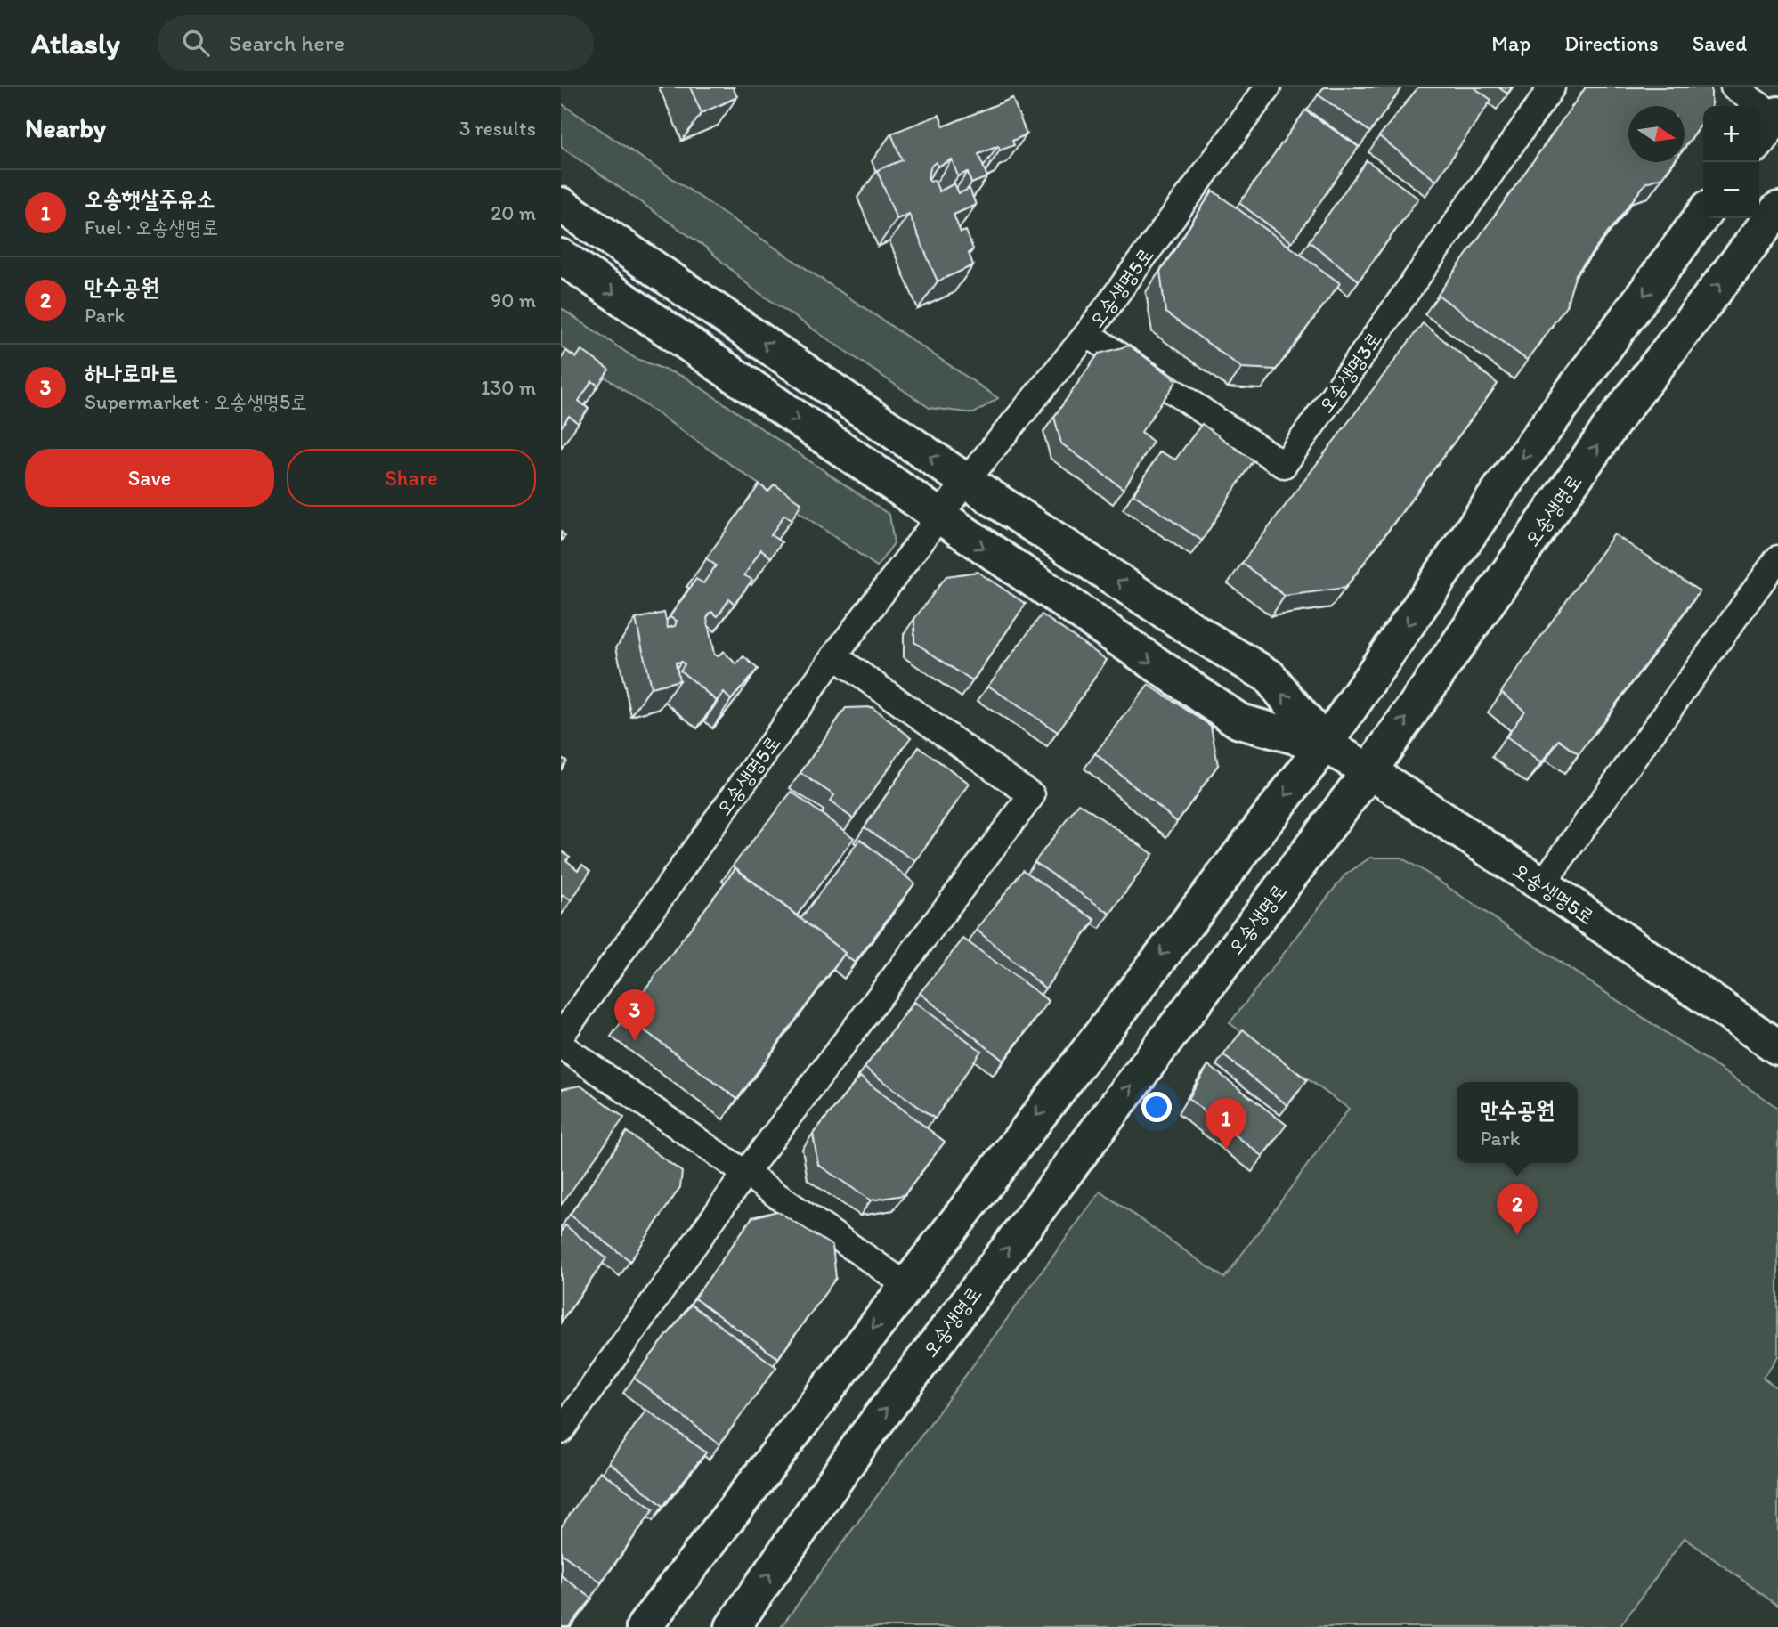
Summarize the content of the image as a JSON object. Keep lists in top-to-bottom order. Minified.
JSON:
{"streets":{"street":["오송생명5로","오송생명3로","오송생명로"]},"crossings":[["오송생명5로","오송생명3로"],["오송생명5로","오송생명로"]],"north":"right","page":{"header":"Atlasly","search":"Search here","nav":["Map","Directions","Saved"],"heading":["Nearby","3 results"],"map_buttons":["+","−"],"list":[{"mark":"1","name":"오송햇살주유소","note":"Fuel · 오송생명로","value":"20 m"},{"mark":"2","name":"만수공원","note":"Park","value":"90 m"},{"mark":"3","name":"하나로마트","note":"Supermarket · 오송생명5로","value":"130 m"}],"buttons":["Save","Share"],"pins":["3","1","2"],"popup":["만수공원","Park"]}}
